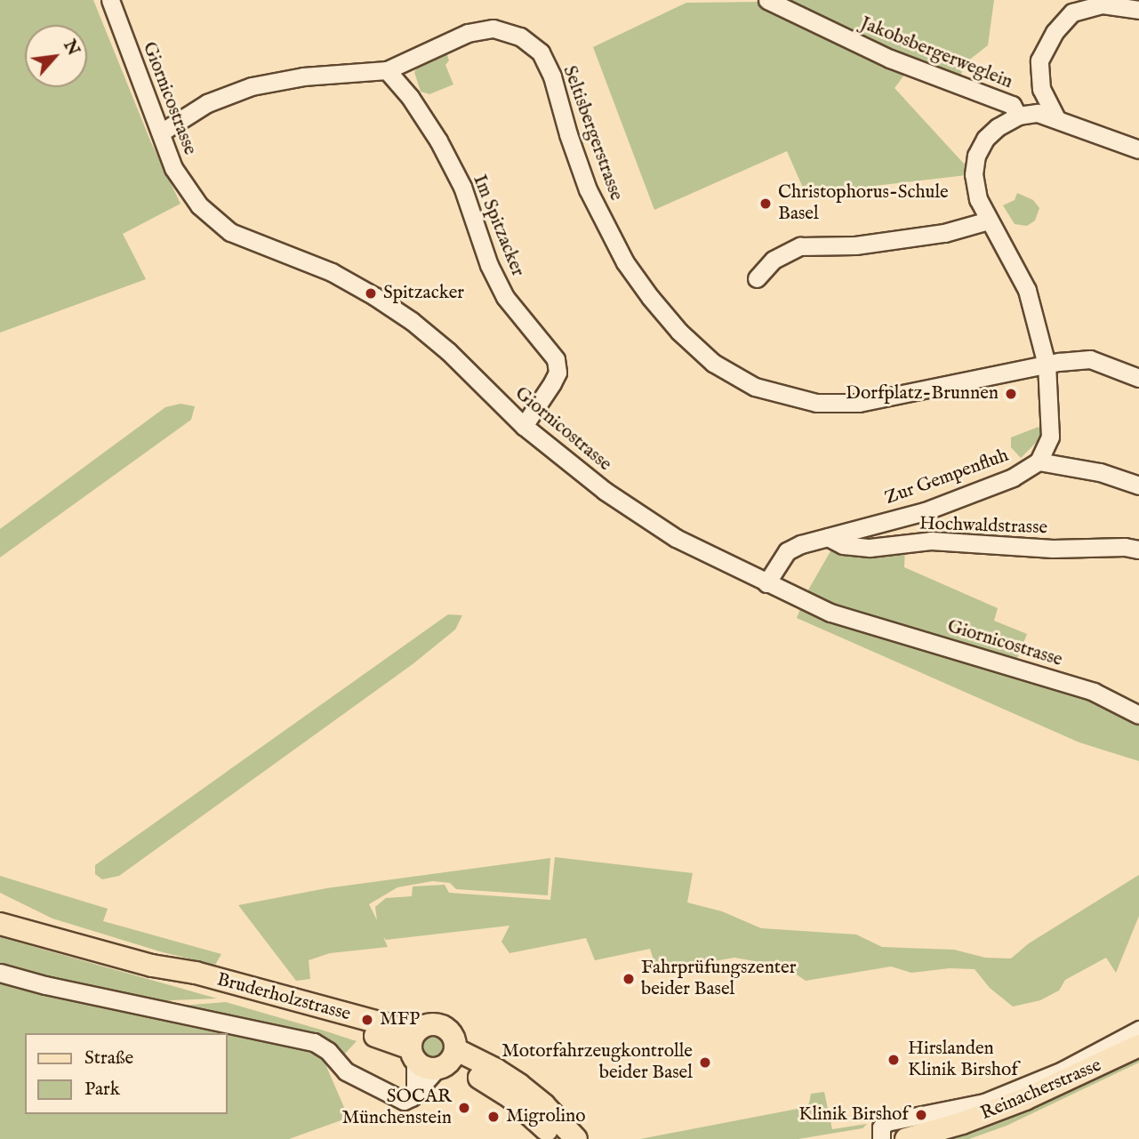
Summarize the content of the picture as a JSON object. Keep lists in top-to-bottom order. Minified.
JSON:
{"streets":{"main road":["Bruderholzstrasse","Reinacherstrasse"],"street":["Jakobsbergerweglein","Giornicostrasse","Seltisbergerstrasse","Im Spitzacker","Zur Gempenfluh","Hochwaldstrasse"]},"crossings":[["Jakobsbergerweglein","Zur Gempenfluh"],["Giornicostrasse","Seltisbergerstrasse"],["Giornicostrasse","Im Spitzacker"],["Giornicostrasse","Zur Gempenfluh"],["Seltisbergerstrasse","Im Spitzacker"],["Seltisbergerstrasse","Zur Gempenfluh"],["Zur Gempenfluh","Hochwaldstrasse"]],"places":["Christophorus-Schule Basel","Spitzacker","Dorfplatz-Brunnen","Fahrprüfungszenter beider Basel","MFP","Hirslanden Klinik Birshof","Motorfahrzeugkontrolle beider Basel","SOCAR Münchenstein","Klinik Birshof","Migrolino"],"legend":["Straße","Park"],"north":"top right"}
